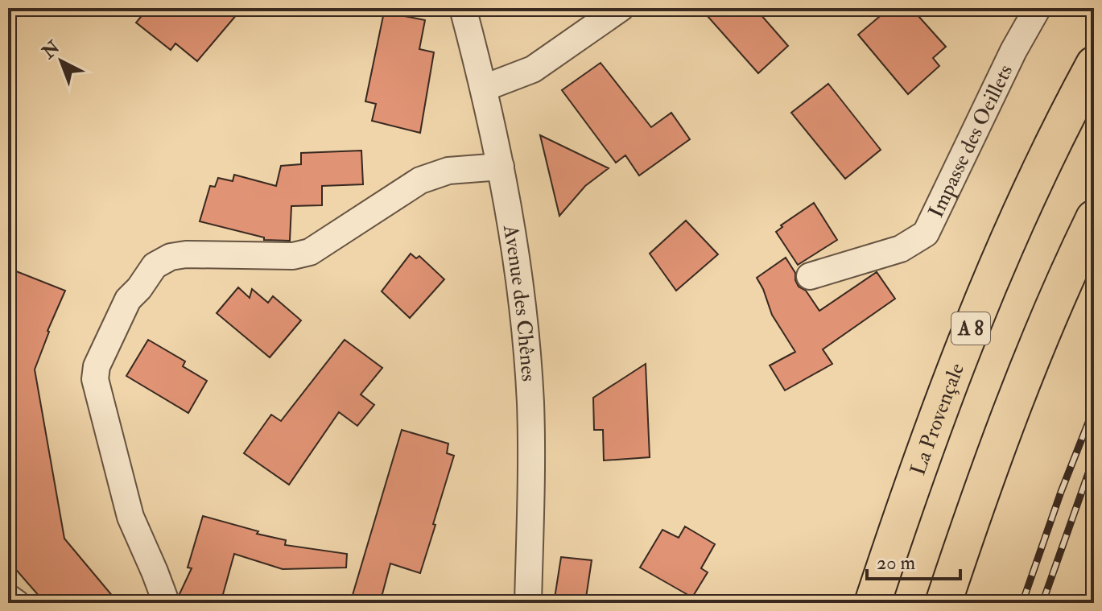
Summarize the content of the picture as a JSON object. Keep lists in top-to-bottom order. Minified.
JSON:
{"streets":{"highway":["A 8","La Provençale"],"street":["Impasse des Oeillets","Avenue des Chênes"]},"scale_bar":"20 m","north":"top left"}
